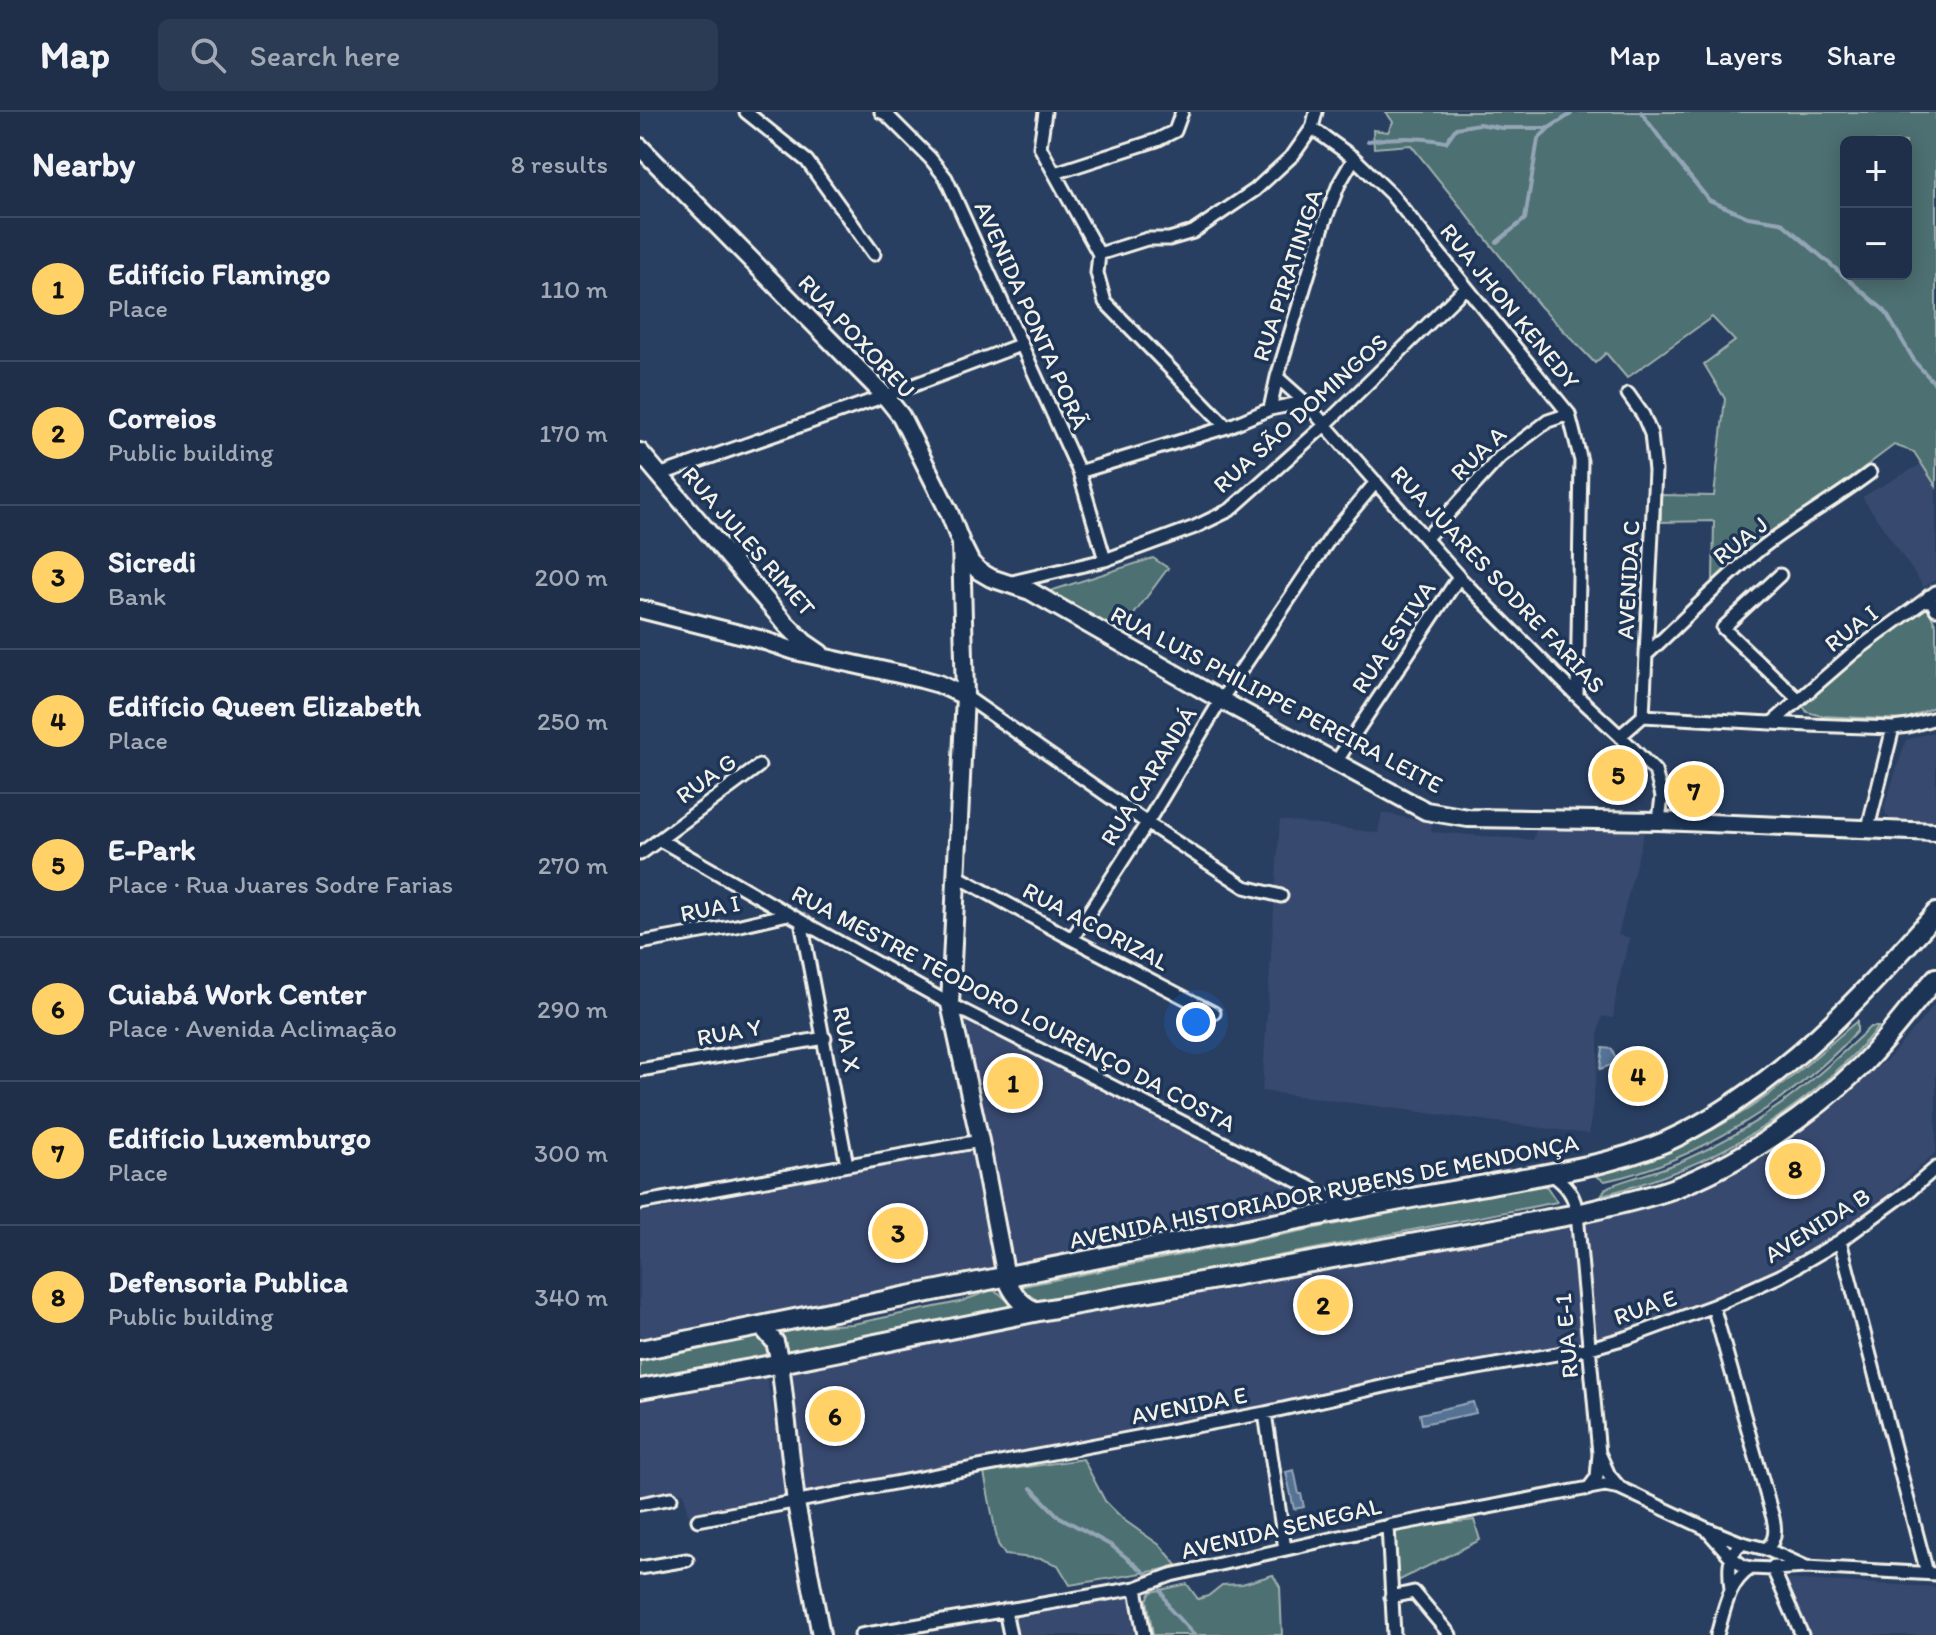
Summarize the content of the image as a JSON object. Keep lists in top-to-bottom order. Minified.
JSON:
{"streets":{"main road":["AVENIDA HISTORIADOR RUBENS DE MENDONÇA"],"street":["RUA PIRATINIGA","RUA JHON KENEDY","AVENIDA PONTA PORÃ","RUA POXOREU","RUA SÃO DOMINGOS","RUA A","RUA J","RUA JULES RIMET","RUA JUARES SODRE FARIAS","AVENIDA C","RUA I","RUA ESTIVA","RUA LUIS PHILIPPE PEREIRA LEITE","RUA CARANDÁ","RUA G","RUA ACORIZAL","RUA MESTRE TEODORO LOURENÇO DA COSTA","RUA Y","RUA X","AVENIDA B","RUA E","RUA E-1","AVENIDA E","AVENIDA SENEGAL"]},"crossings":[["RUA PIRATINIGA","RUA JHON KENEDY"],["RUA PIRATINIGA","RUA JUARES SODRE FARIAS"],["RUA JHON KENEDY","RUA SÃO DOMINGOS"],["RUA JHON KENEDY","RUA A"],["RUA JHON KENEDY","RUA JUARES SODRE FARIAS"],["AVENIDA PONTA PORÃ","RUA SÃO DOMINGOS"],["RUA POXOREU","RUA LUIS PHILIPPE PEREIRA LEITE"],["RUA POXOREU","RUA ACORIZAL"],["RUA POXOREU","RUA MESTRE TEODORO LOURENÇO DA COSTA"],["RUA POXOREU","AVENIDA HISTORIADOR RUBENS DE MENDONÇA"],["RUA SÃO DOMINGOS","RUA JUARES SODRE FARIAS"],["RUA SÃO DOMINGOS","RUA LUIS PHILIPPE PEREIRA LEITE"],["RUA A","RUA JUARES SODRE FARIAS"],["RUA J","AVENIDA C"],["RUA JUARES SODRE FARIAS","RUA ESTIVA"],["RUA JUARES SODRE FARIAS","RUA LUIS PHILIPPE PEREIRA LEITE"],["RUA JUARES SODRE FARIAS","RUA CARANDÁ"],["RUA I","RUA MESTRE TEODORO LOURENÇO DA COSTA"],["RUA ESTIVA","RUA LUIS PHILIPPE PEREIRA LEITE"],["RUA LUIS PHILIPPE PEREIRA LEITE","RUA CARANDÁ"],["RUA CARANDÁ","RUA ACORIZAL"],["RUA G","RUA MESTRE TEODORO LOURENÇO DA COSTA"],["RUA MESTRE TEODORO LOURENÇO DA COSTA","RUA X"],["RUA MESTRE TEODORO LOURENÇO DA COSTA","AVENIDA HISTORIADOR RUBENS DE MENDONÇA"],["RUA Y","RUA X"],["AVENIDA B","RUA E"],["RUA E","RUA E-1"],["RUA E","AVENIDA E"],["RUA E-1","AVENIDA E"],["RUA E-1","AVENIDA SENEGAL"]],"page":{"header":"Map","search":"Search here","nav":["Map","Layers","Share"],"heading":["Nearby","8 results"],"map_buttons":["+","−"],"list":[{"mark":"1","name":"Edifício Flamingo","note":"Place","value":"110 m"},{"mark":"2","name":"Correios","note":"Public building","value":"170 m"},{"mark":"3","name":"Sicredi","note":"Bank","value":"200 m"},{"mark":"4","name":"Edifício Queen Elizabeth","note":"Place","value":"250 m"},{"mark":"5","name":"E-Park","note":"Place · Rua Juares Sodre Farias","value":"270 m"},{"mark":"6","name":"Cuiabá Work Center","note":"Place · Avenida Aclimação","value":"290 m"},{"mark":"7","name":"Edifício Luxemburgo","note":"Place","value":"300 m"},{"mark":"8","name":"Defensoria Publica","note":"Public building","value":"340 m"}],"pins":["5","7","4","1","8","3","2","6"]}}
